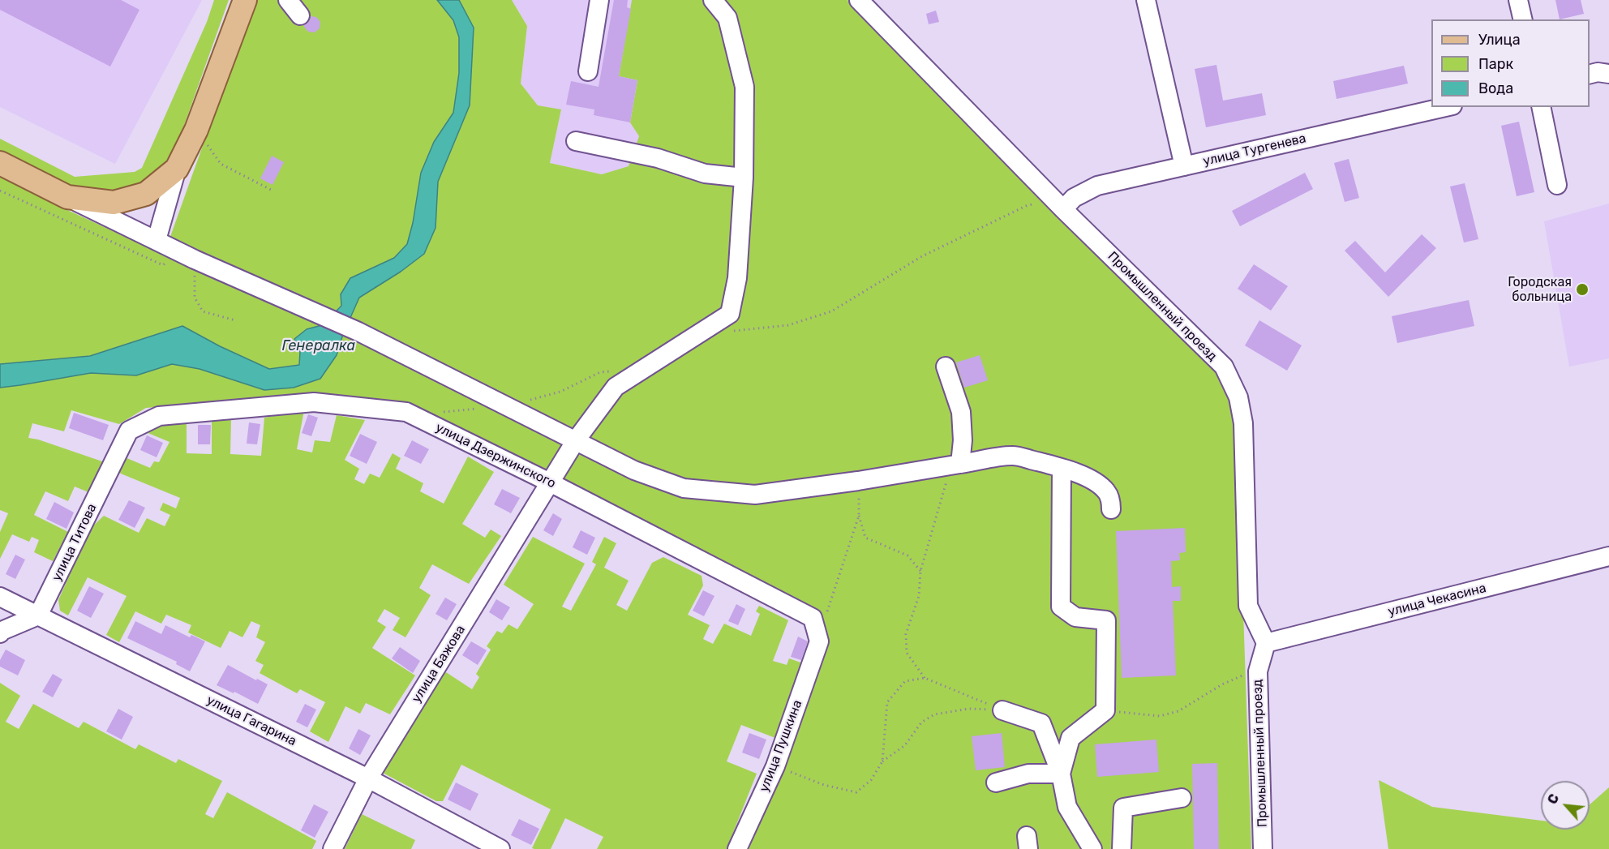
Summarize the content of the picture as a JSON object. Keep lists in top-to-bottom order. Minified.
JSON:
{"streets":{"street":["улица Тургенева","Промышленный проезд","улица Дзержинского","улица Титова","улица Чекасина","улица Бажова","улица Гагарина","улица Пушкина"]},"crossings":[["улица Тургенева","Промышленный проезд"],["Промышленный проезд","улица Чекасина"],["улица Дзержинского","улица Титова"],["улица Дзержинского","улица Бажова"],["улица Дзержинского","улица Пушкина"],["улица Титова","улица Гагарина"],["улица Бажова","улица Гагарина"]],"water":["Генералка"],"places":["Городская больница"],"legend":["Улица","Парк","Вода"],"north":"top left"}
